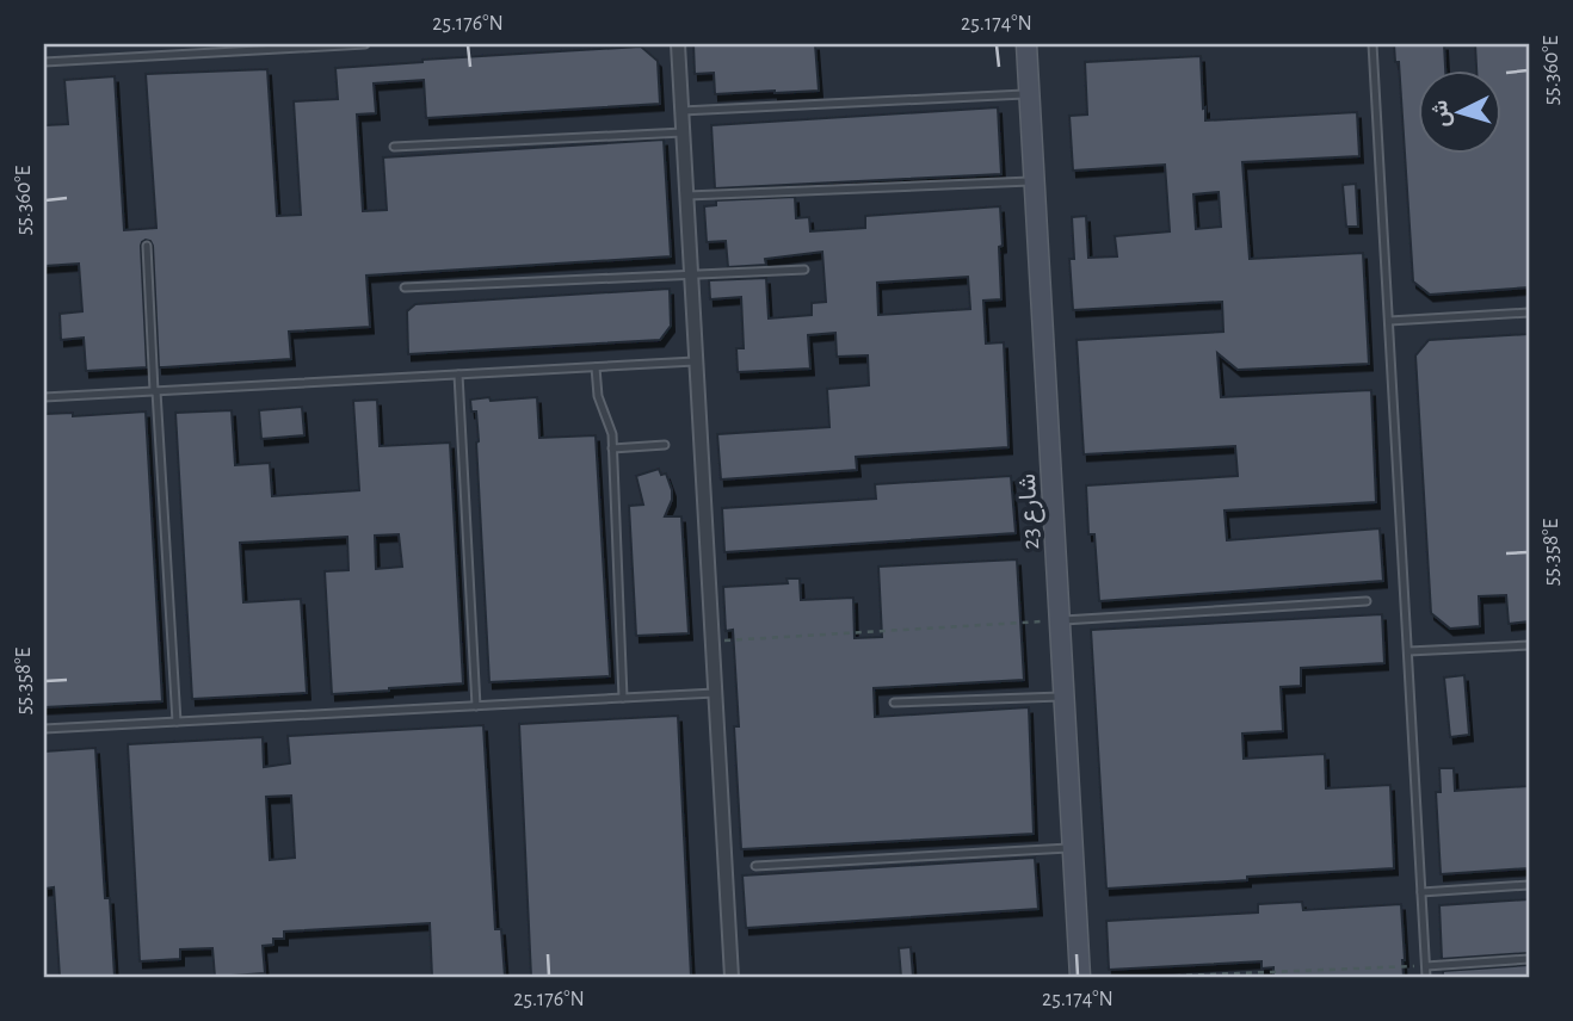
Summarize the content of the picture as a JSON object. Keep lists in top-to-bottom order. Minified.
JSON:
{"streets":{"street":["شارع 23"]},"north":"left","coordinates":["25.176°N","25.174°N","55.360°E","55.358°E"]}
